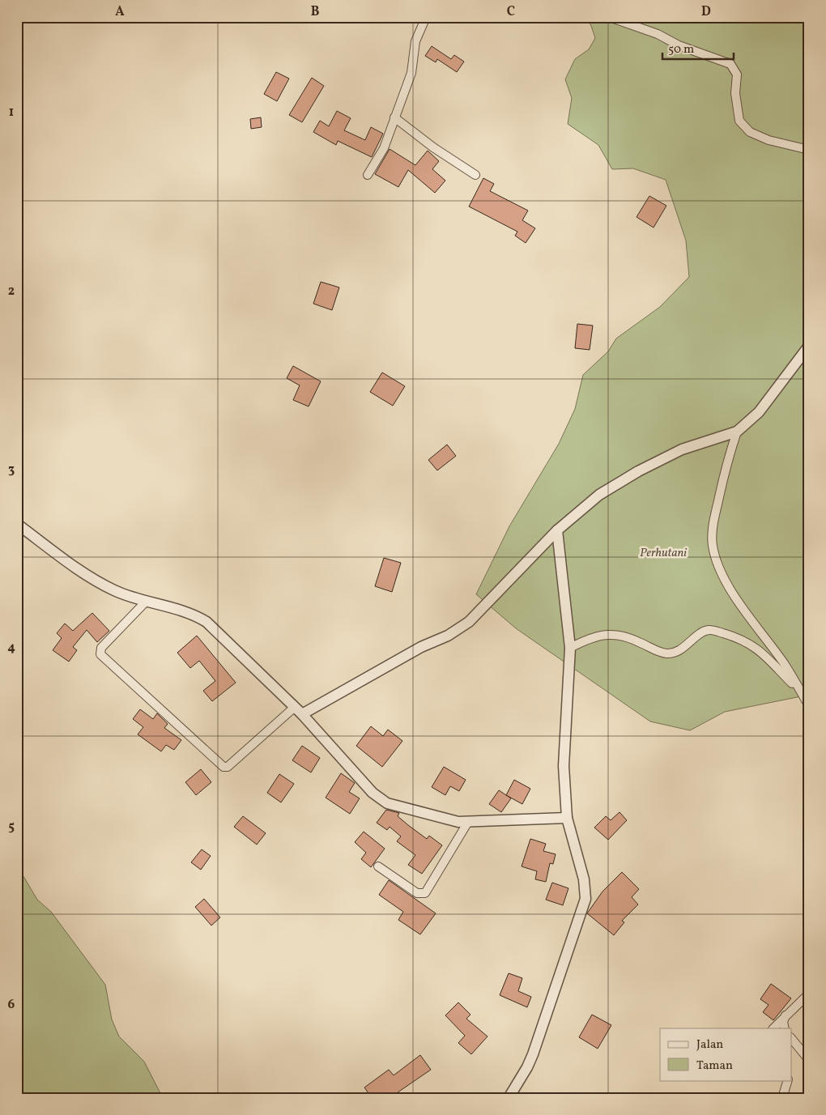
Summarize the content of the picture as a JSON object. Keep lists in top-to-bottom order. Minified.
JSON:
{"parks":["Perhutani"],"legend":["Jalan","Taman"],"scale_bar":"50 m","grid":{"columns":["A","B","C","D"],"rows":["1","2","3","4","5","6"]}}
